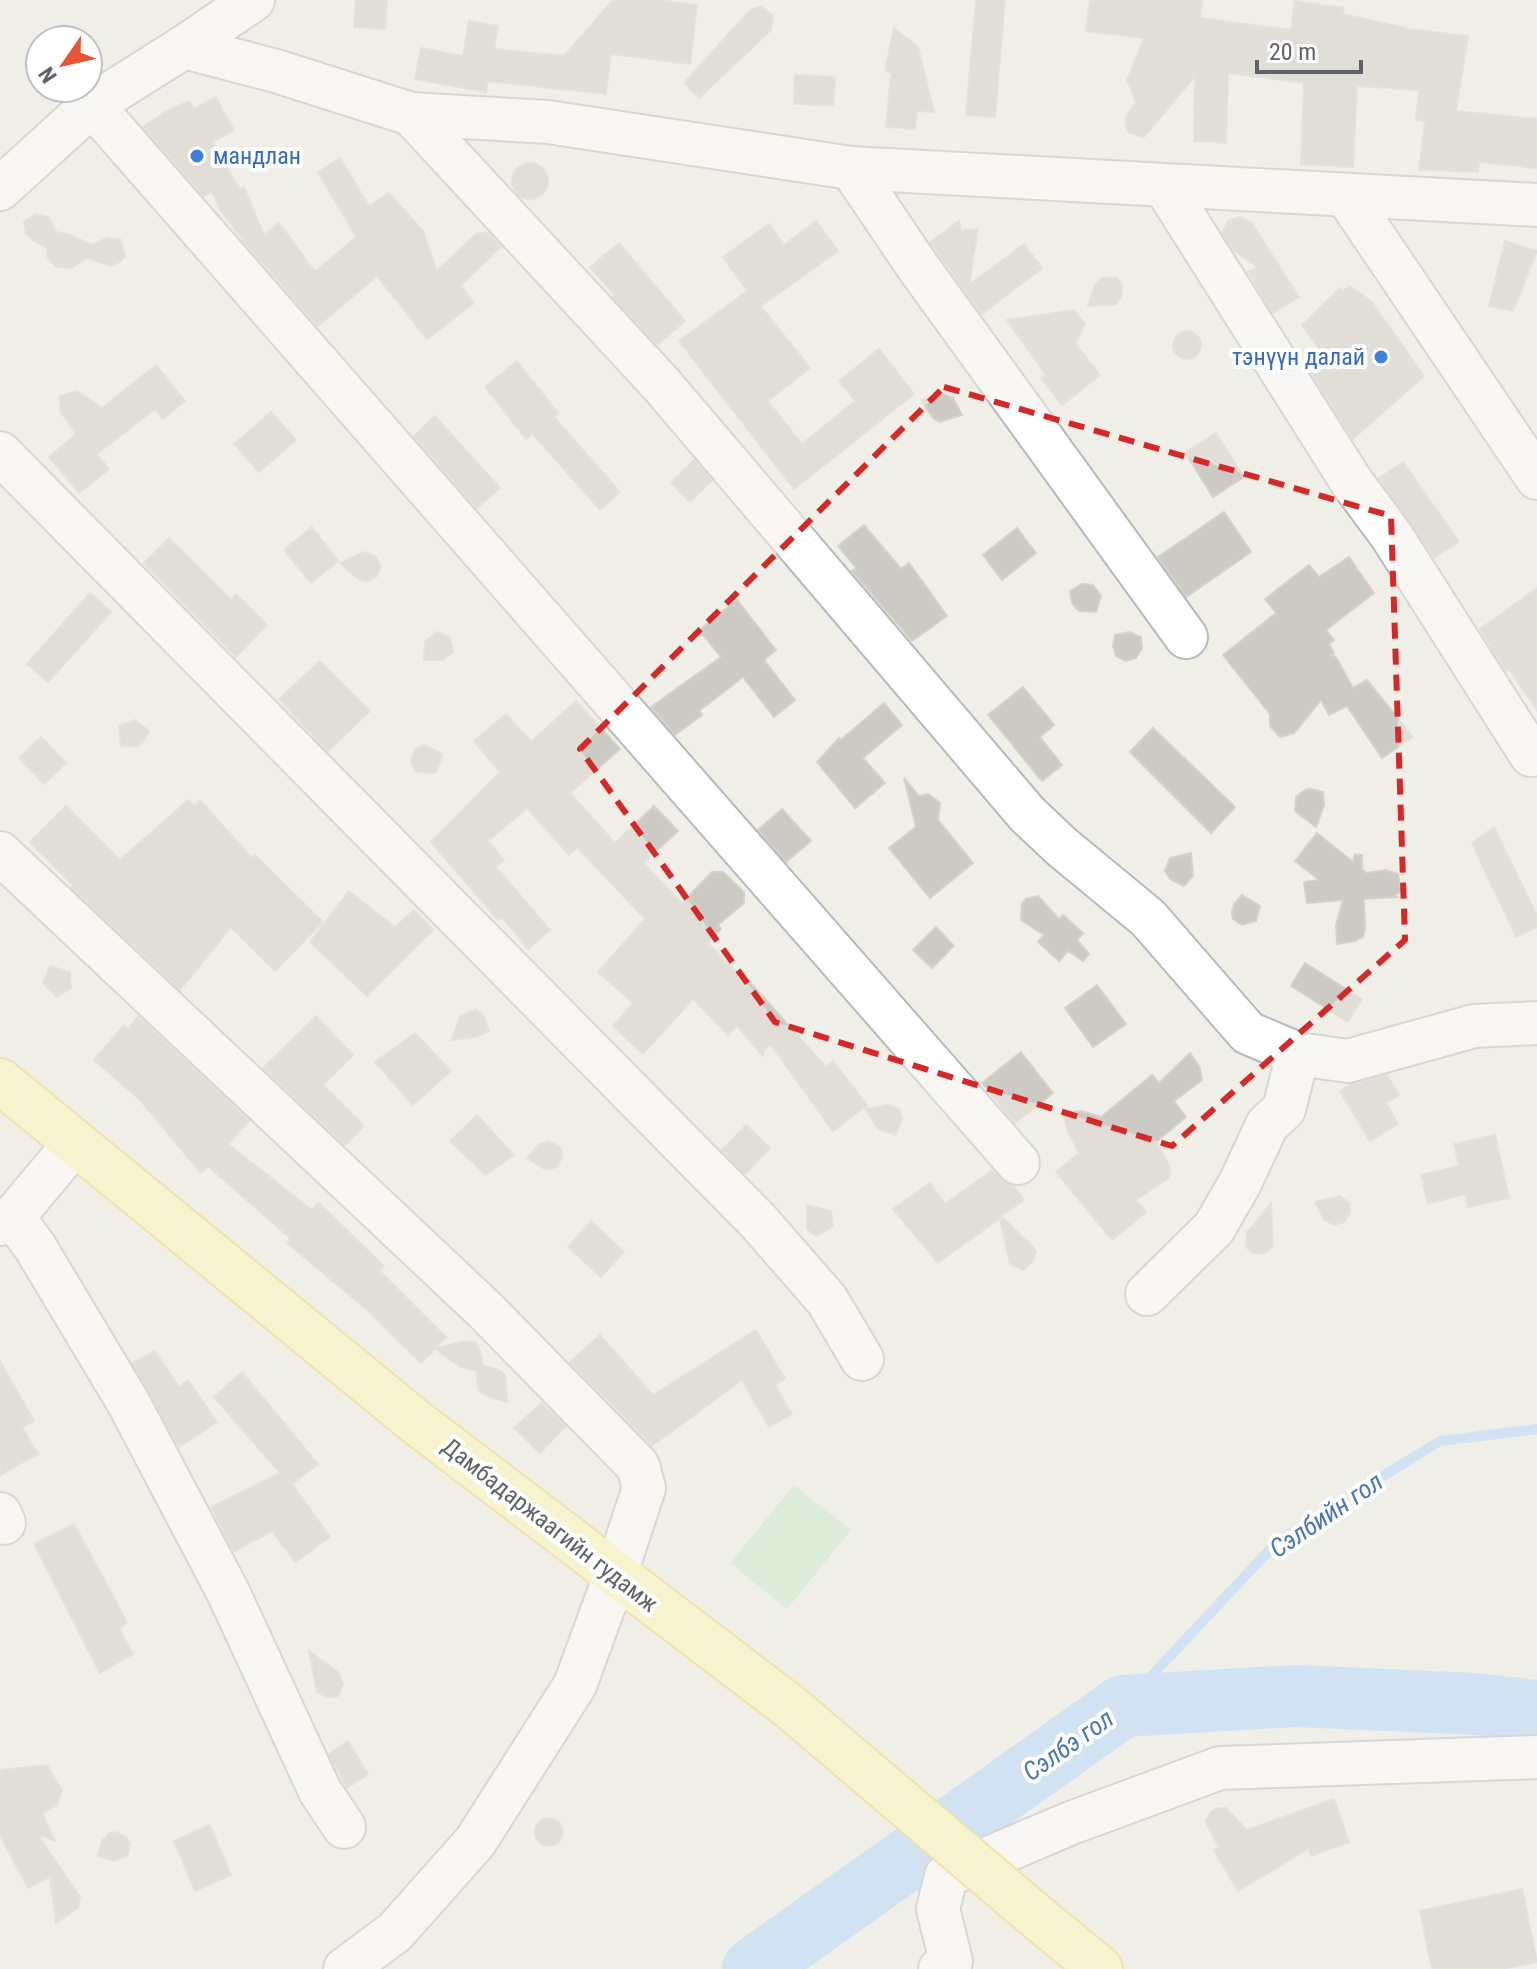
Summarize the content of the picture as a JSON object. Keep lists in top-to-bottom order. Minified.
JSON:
{"streets":{"main road":["Дамбадаржаагийн гудамж"]},"water":["Сэлбийн гол","Сэлбэ гол"],"places":["мандлан","тэнүүн далай"],"scale_bar":"20 m","north":"bottom left"}
